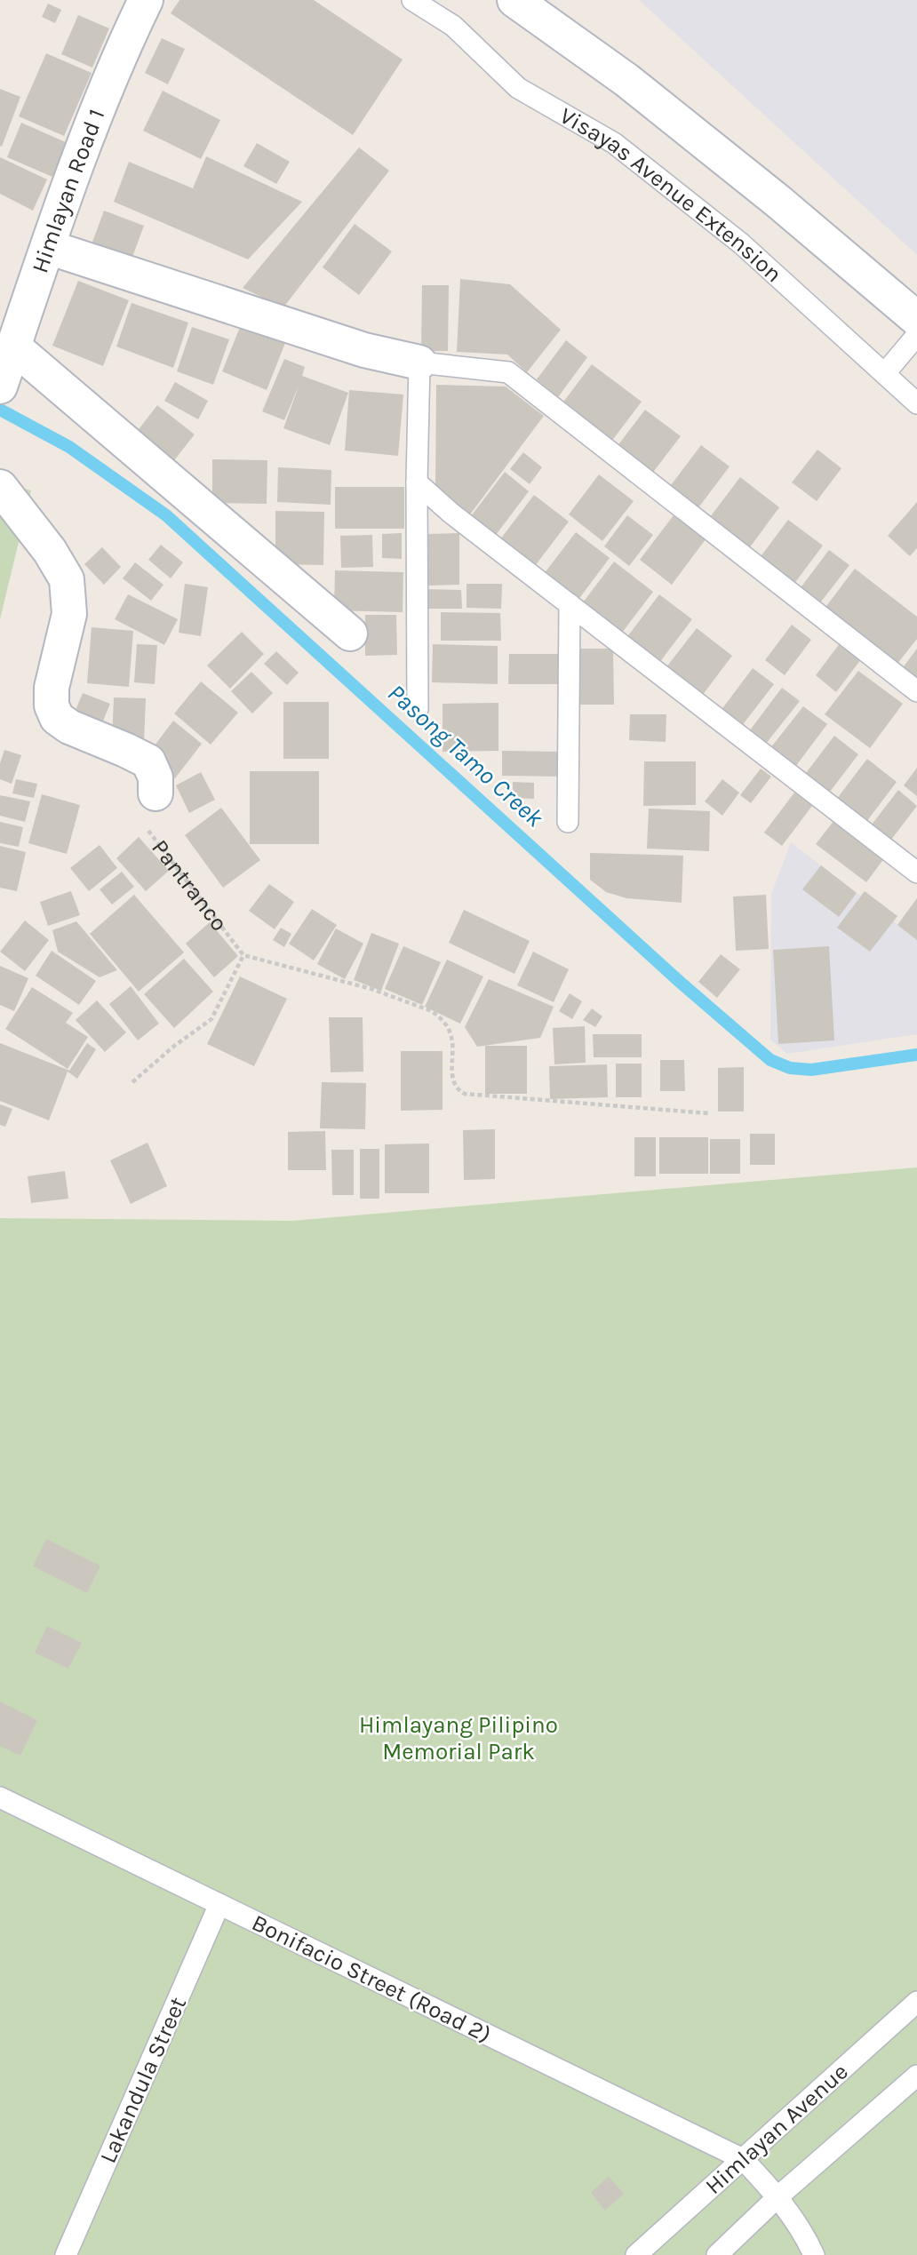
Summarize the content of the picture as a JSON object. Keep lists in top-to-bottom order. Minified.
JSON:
{"streets":{"street":["Himlayan Road 1"],"lane":["Visayas Avenue Extension","Bonifacio Street (Road 2)","Lakandula Street","Himlayan Avenue"],"path":["Pantranco"]},"crossings":[["Bonifacio Street (Road 2)","Lakandula Street"],["Bonifacio Street (Road 2)","Himlayan Avenue"]],"water":["Pasong Tamo Creek"],"parks":["Himlayang Pilipino Memorial Park"]}
